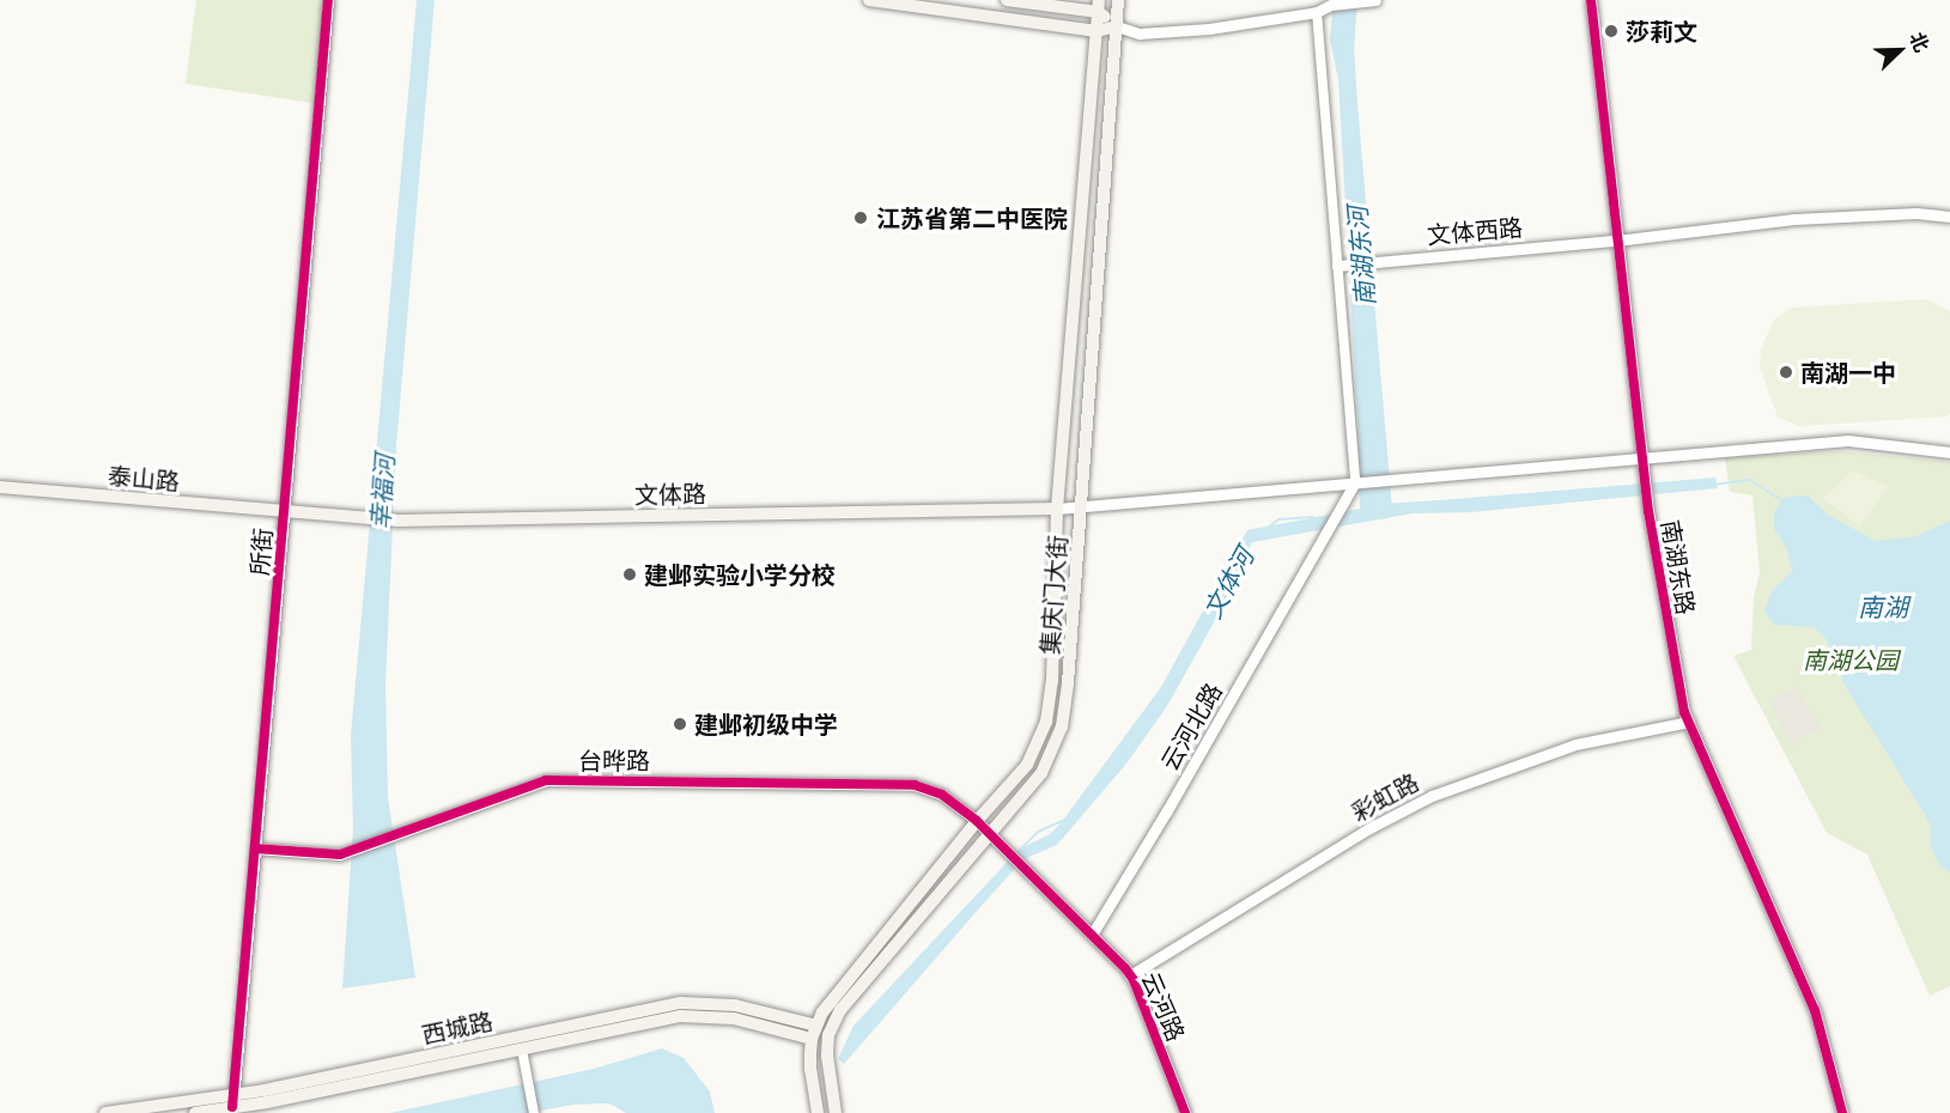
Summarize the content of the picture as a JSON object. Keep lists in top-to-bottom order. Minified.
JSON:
{"streets":{"main road":["泰山路","文体路","集庆门大街","西城路"],"street":["文体西路","所街","南湖东路","云河北路","台晔路","彩虹路","云河路"]},"crossings":[["文体西路","南湖东路"],["泰山路","文体路"],["泰山路","所街"],["文体路","所街"],["文体路","集庆门大街"],["所街","台晔路"],["所街","西城路"],["南湖东路","彩虹路"],["集庆门大街","台晔路"],["集庆门大街","西城路"],["云河北路","云河路"],["台晔路","云河路"],["彩虹路","云河路"]],"water":["南湖东河","幸福河","文体河","南湖"],"parks":["南湖公园"],"places":["莎莉文","江苏省第二中医院","南湖一中","建邺实验小学分校","建邺初级中学"],"north":"top right"}
